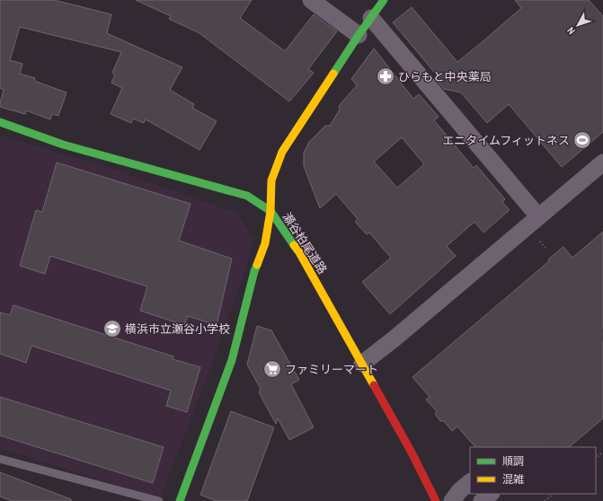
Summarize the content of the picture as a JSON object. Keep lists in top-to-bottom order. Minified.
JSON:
{"streets":{"main road":["瀬谷柏尾道路"]},"places":{"pharmacy":["ひらもと中央薬局"],"sports":["エニタイムフィットネス"],"school or university":["横浜市立瀬谷小学校"],"supermarket":["ファミリーマート"]},"legend":["順調","混雑"],"north":"bottom left"}
